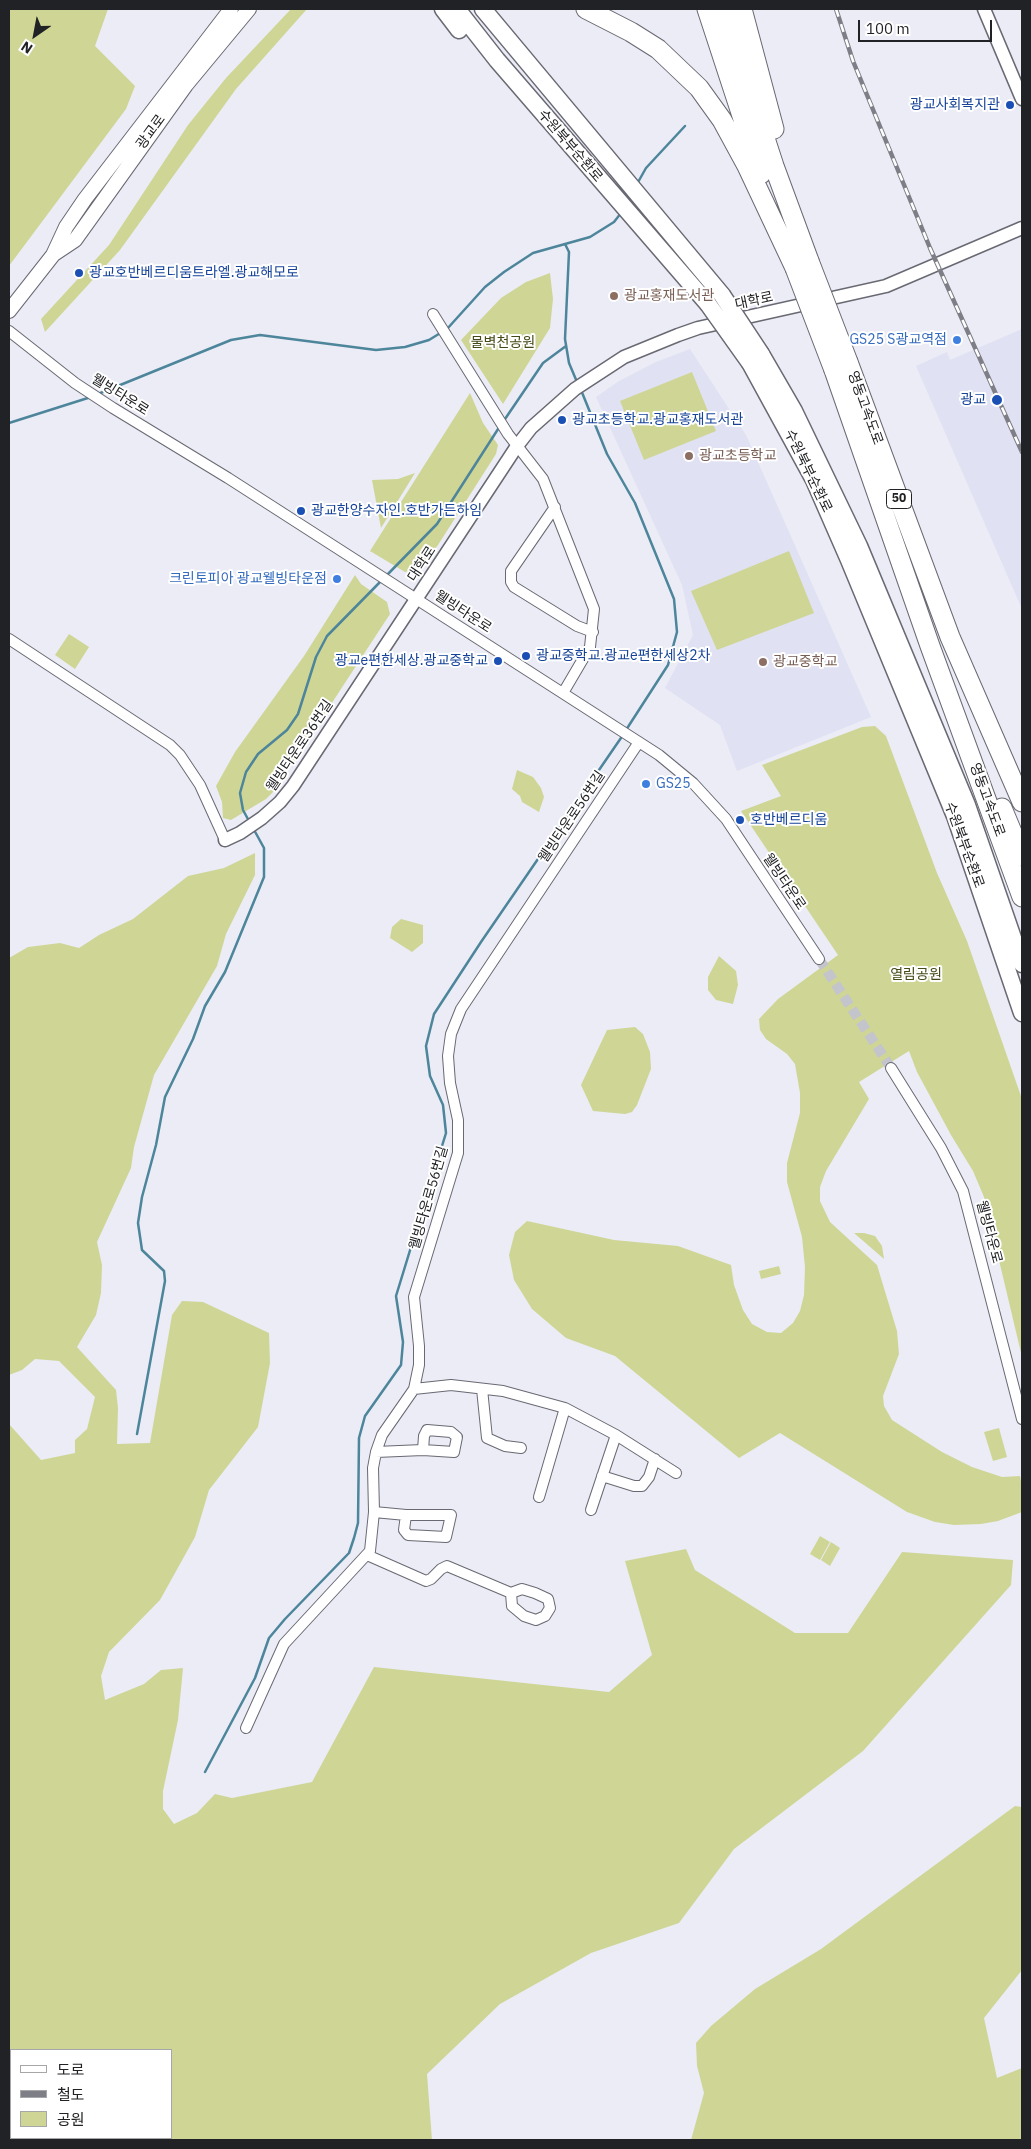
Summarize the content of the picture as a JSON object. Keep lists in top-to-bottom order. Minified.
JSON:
{"streets":{"highway":["수원북부순환로","영동고속도로","50"],"main road":["광교로"],"street":["대학로","웰빙타운로","웰빙타운로36번길","웰빙타운로56번길"]},"crossings":[["대학로","웰빙타운로"],["대학로","웰빙타운로36번길"],["웰빙타운로","웰빙타운로36번길"],["웰빙타운로","웰빙타운로56번길"]],"parks":["물벽천공원","열림공원"],"places":["광교사회복지관","광교호반베르디움트라엘.광교해모로","광교홍재도서관","GS25 S광교역점","광교","광교초등학교.광교홍재도서관","광교초등학교","광교한양수자인.호반가든하임","크린토피아 광교웰빙타운점","광교중학교.광교e편한세상2차","광교e편한세상.광교중학교","광교중학교","GS25","호반베르디움"],"legend":["도로","철도","공원"],"scale_bar":"100 m","north":"bottom left"}
